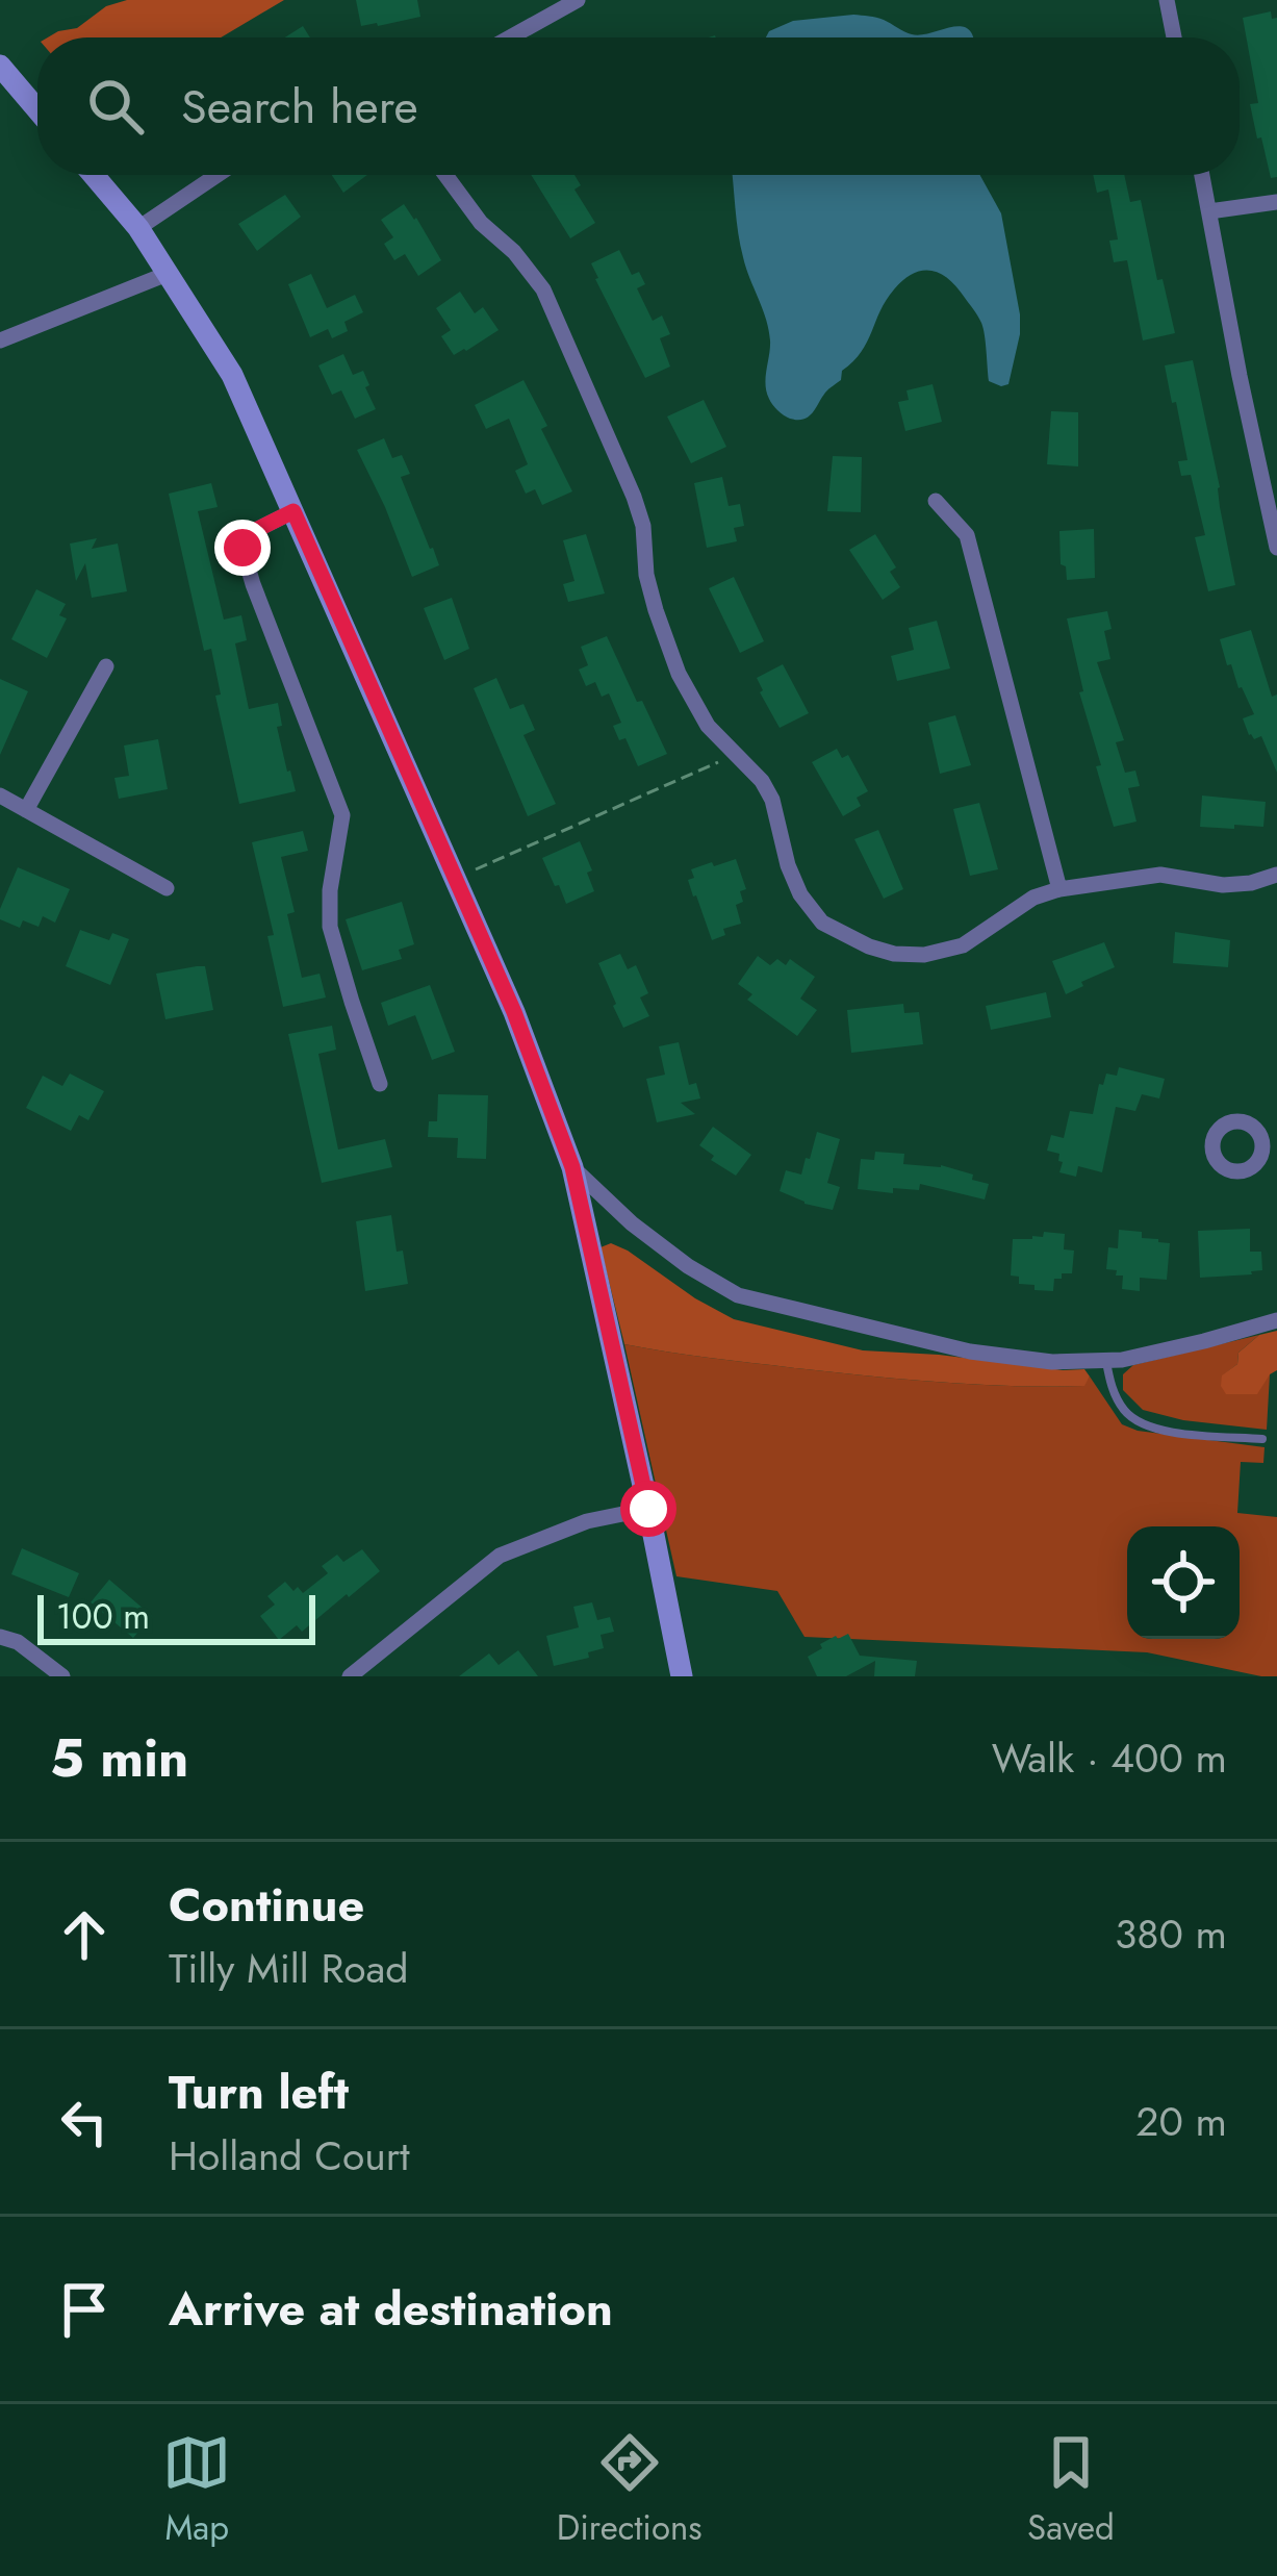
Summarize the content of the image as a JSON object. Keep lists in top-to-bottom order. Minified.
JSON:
{"scale_bar":"100 m","page":{"search":"Search here","scale":"100 m","heading":["5 min","Walk · 400 m"],"list":[["Continue","Tilly Mill Road","380 m"],["Turn left","Holland Court","20 m"],"Arrive at destination"],"nav":["Map","Directions","Saved"]}}
